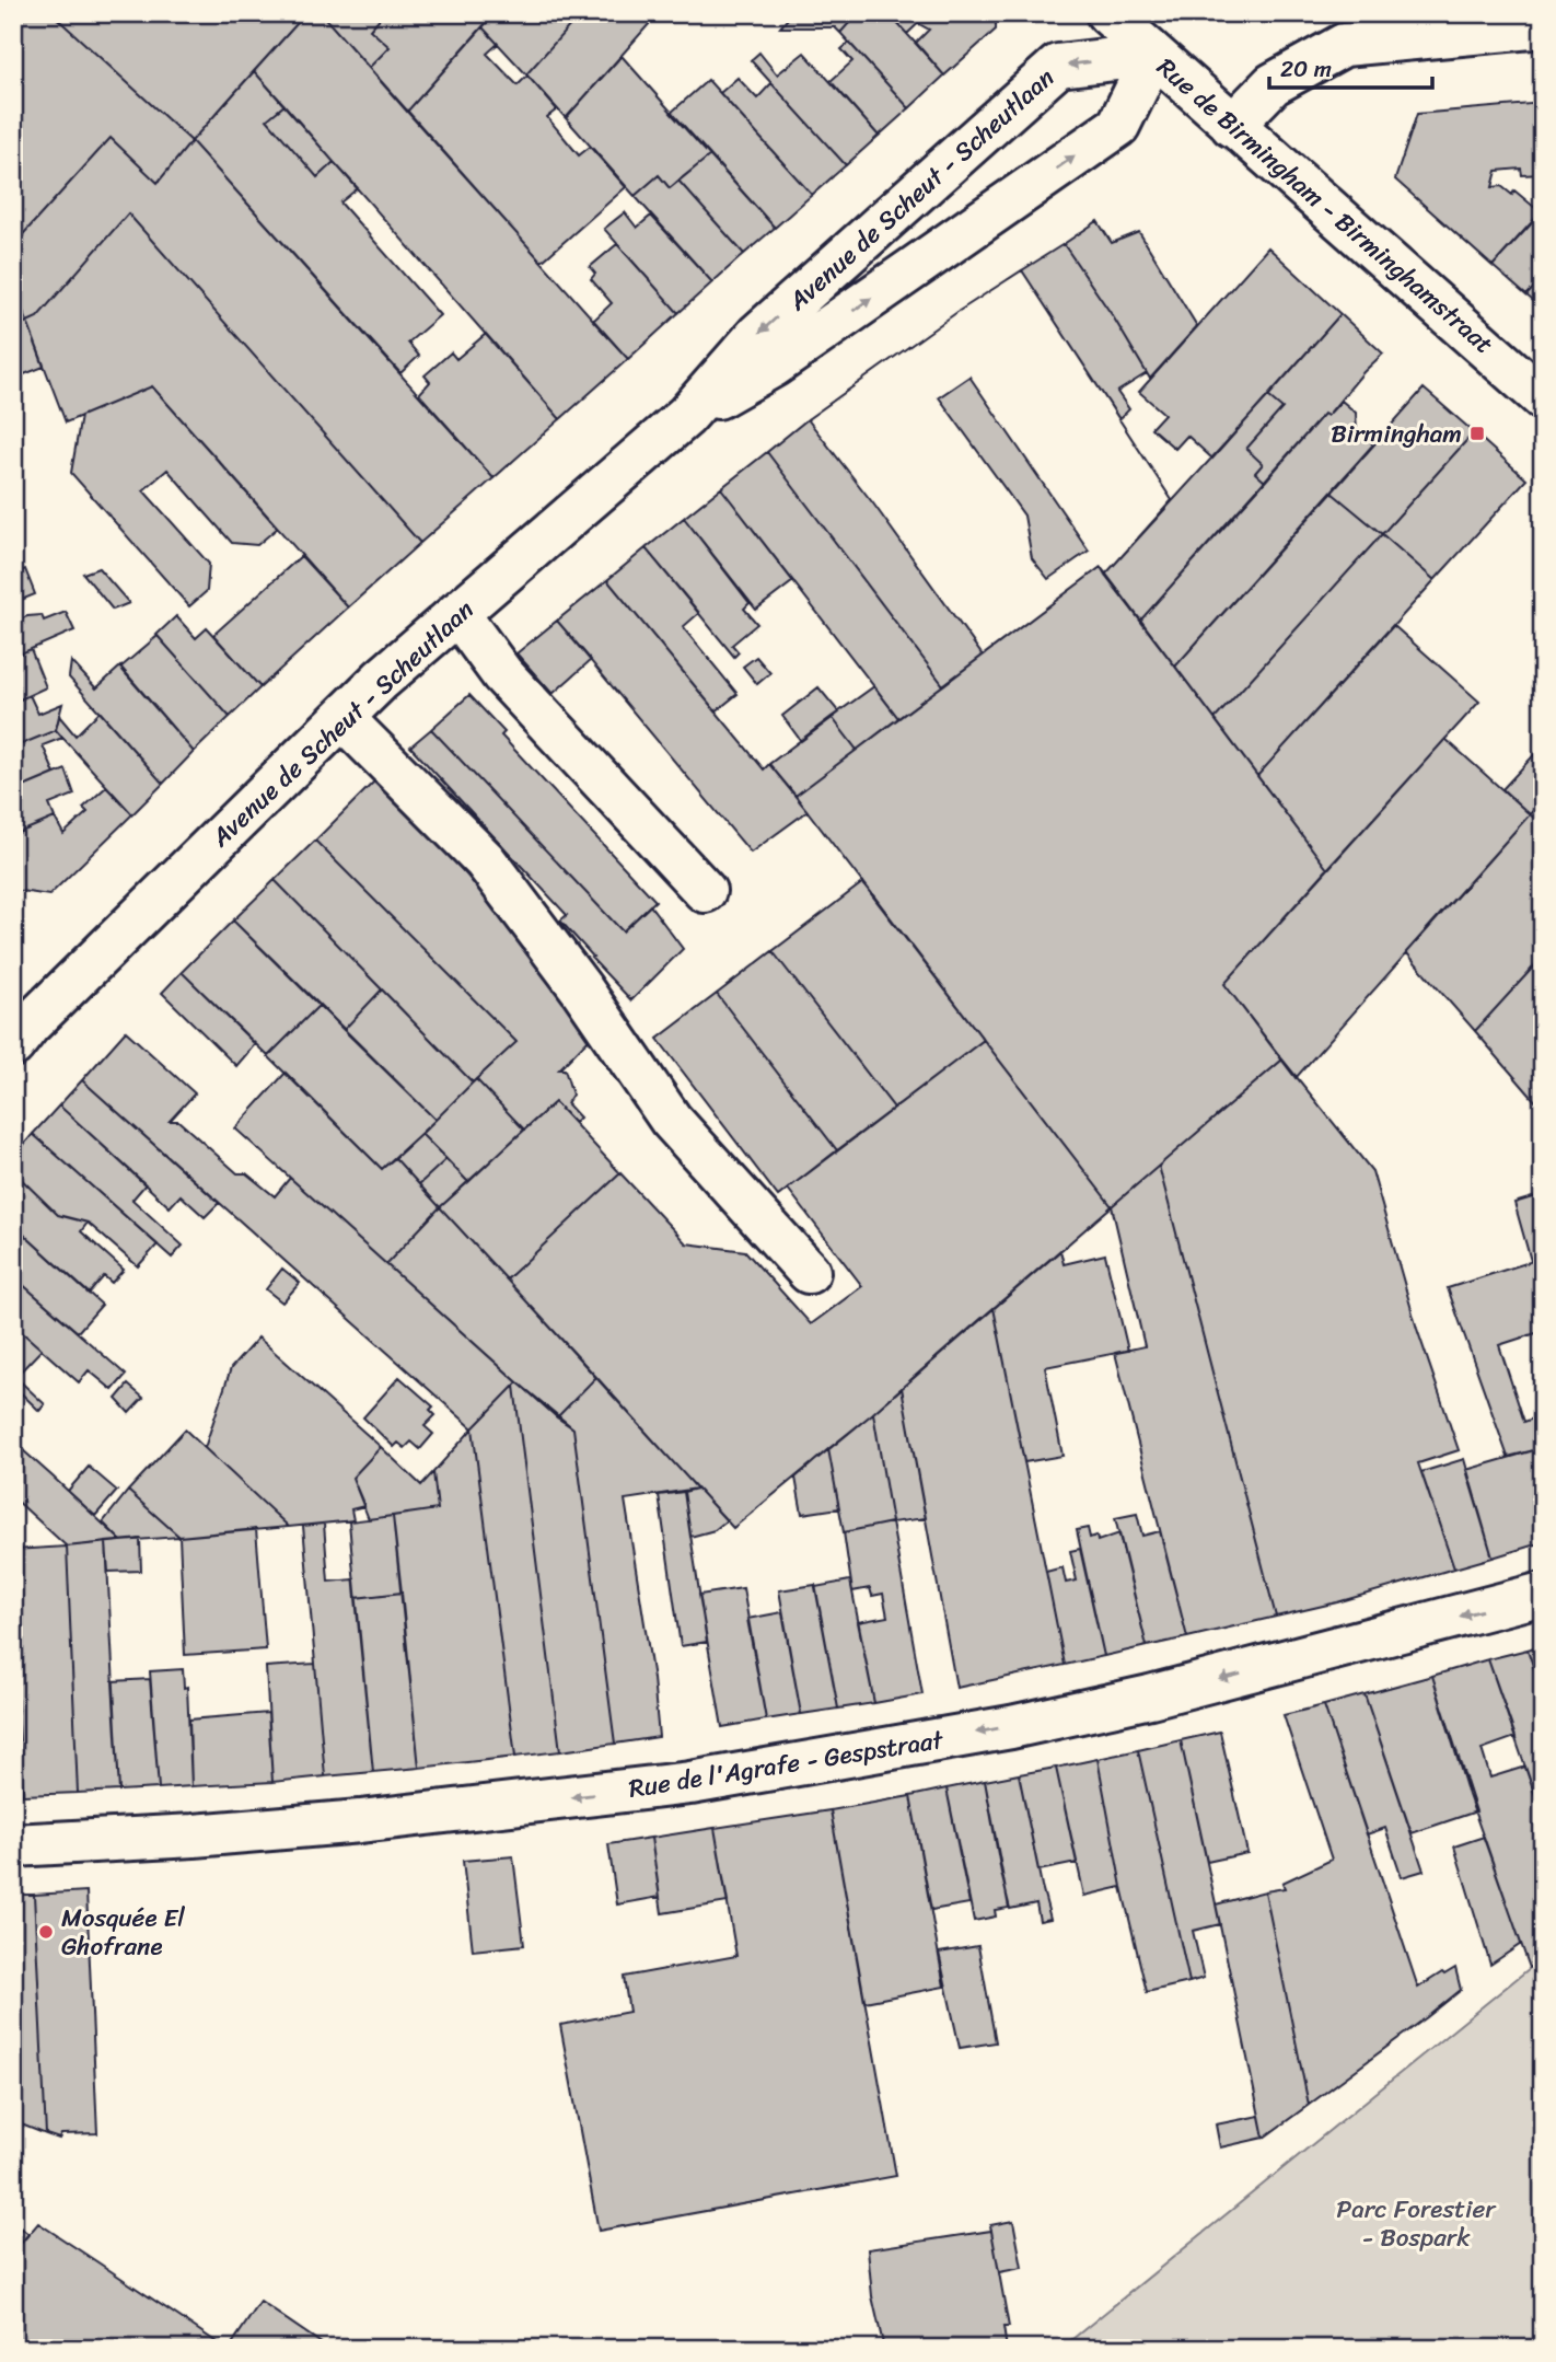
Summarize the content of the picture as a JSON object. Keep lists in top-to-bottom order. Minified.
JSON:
{"streets":{"street":["Avenue de Scheut - Scheutlaan","Rue de Birmingham - Birminghamstraat","Rue de l'Agrafe - Gespstraat"]},"crossings":[["Avenue de Scheut - Scheutlaan","Rue de Birmingham - Birminghamstraat"]],"one_way":["Rue de l'Agrafe - Gespstraat"],"parks":["Parc Forestier - Bospark"],"places":{"transit":["Birmingham"],"other":["Mosquée El Ghofrane"]},"scale_bar":"20 m"}
